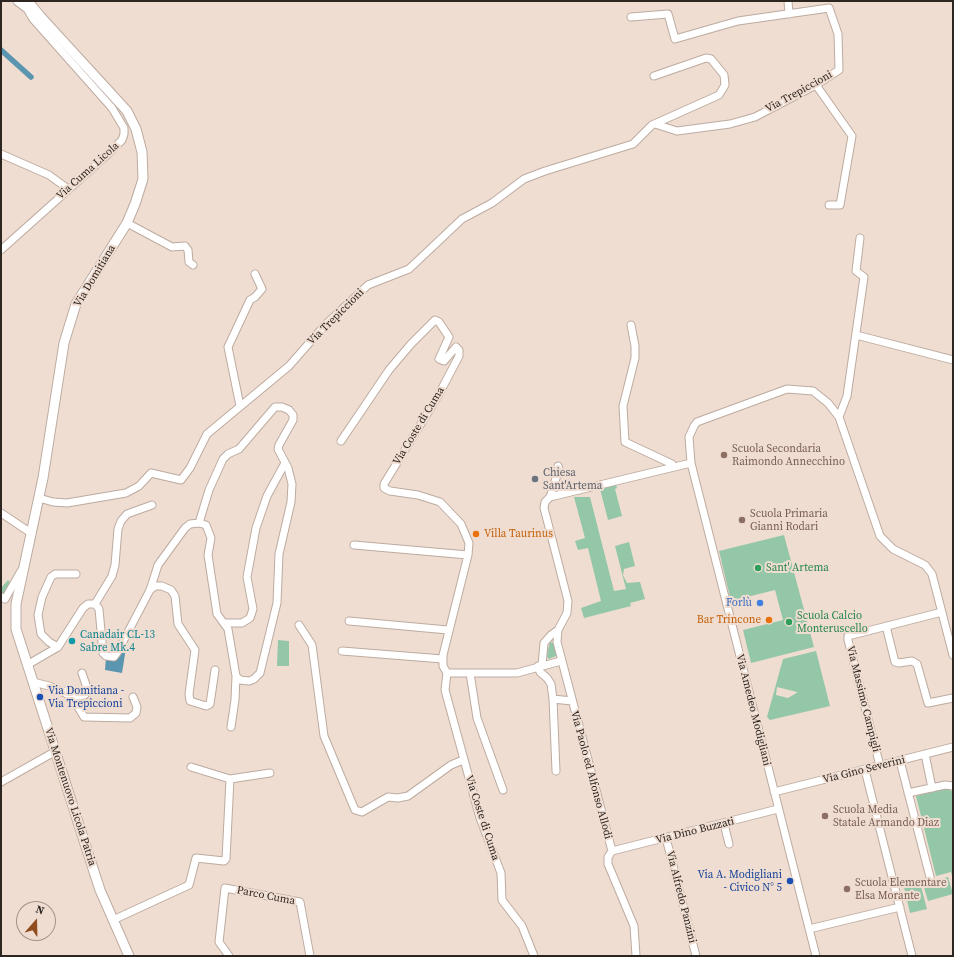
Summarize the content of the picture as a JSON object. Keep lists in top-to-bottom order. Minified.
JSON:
{"streets":{"main road":["Via Domitiana","Via Montenuovo Licola Patria"],"street":["Via Trepiccioni","Via Cuma Licola","Via Coste di Cuma","Via Massimo Campigli","Via Amedeo Modigliani","Via Gino Severini","Via Paolo ed Alfonso Allodi","Via Dino Buzzati","Parco Cuma","Via Alfredo Panzini"]},"crossings":[["Via Trepiccioni","Via Domitiana"],["Via Cuma Licola","Via Domitiana"],["Via Domitiana","Via Montenuovo Licola Patria"],["Via Massimo Campigli","Via Gino Severini"],["Via Amedeo Modigliani","Via Gino Severini"],["Via Amedeo Modigliani","Via Dino Buzzati"],["Via Paolo ed Alfonso Allodi","Via Dino Buzzati"],["Via Dino Buzzati","Via Alfredo Panzini"]],"places":["Scuola Secondaria Raimondo Annecchino","Chiesa Sant'Artema","Scuola Primaria Gianni Rodari","Villa Taurinus","Sant' Artema","Forlù","Bar Trincone","Scuola Calcio Monteruscello","Canadair CL-13 Sabre Mk.4","Via Domitiana - Via Trepiccioni","Scuola Media Statale Armando Diaz","Via A. Modigliani - Civico N° 5","Scuola Elementare Elsa Morante"],"north":"top"}
